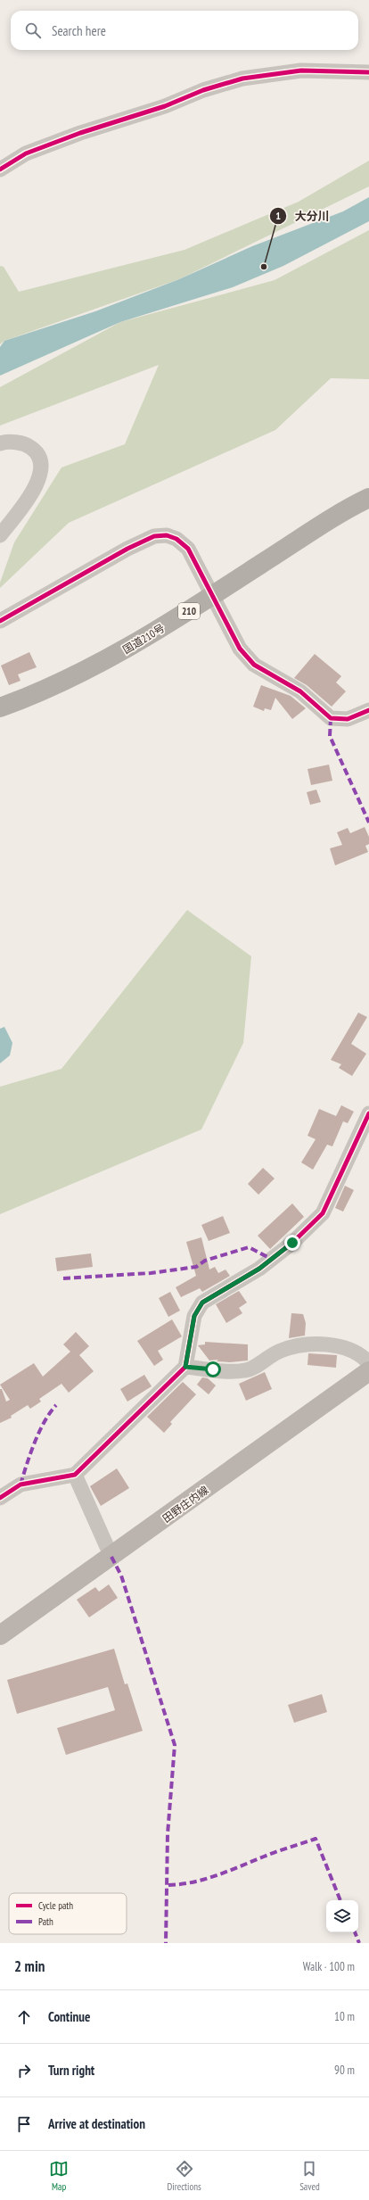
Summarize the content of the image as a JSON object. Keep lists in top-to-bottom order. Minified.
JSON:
{"streets":{"highway":["210","国道210号"],"main road":["田野庄内線"]},"places":["大分川"],"legend":["Cycle path","Path"],"page":{"search":"Search here","heading":["2 min","Walk · 100 m"],"list":[["Continue","10 m"],["Turn right","90 m"],"Arrive at destination"],"nav":["Map","Directions","Saved"]}}
